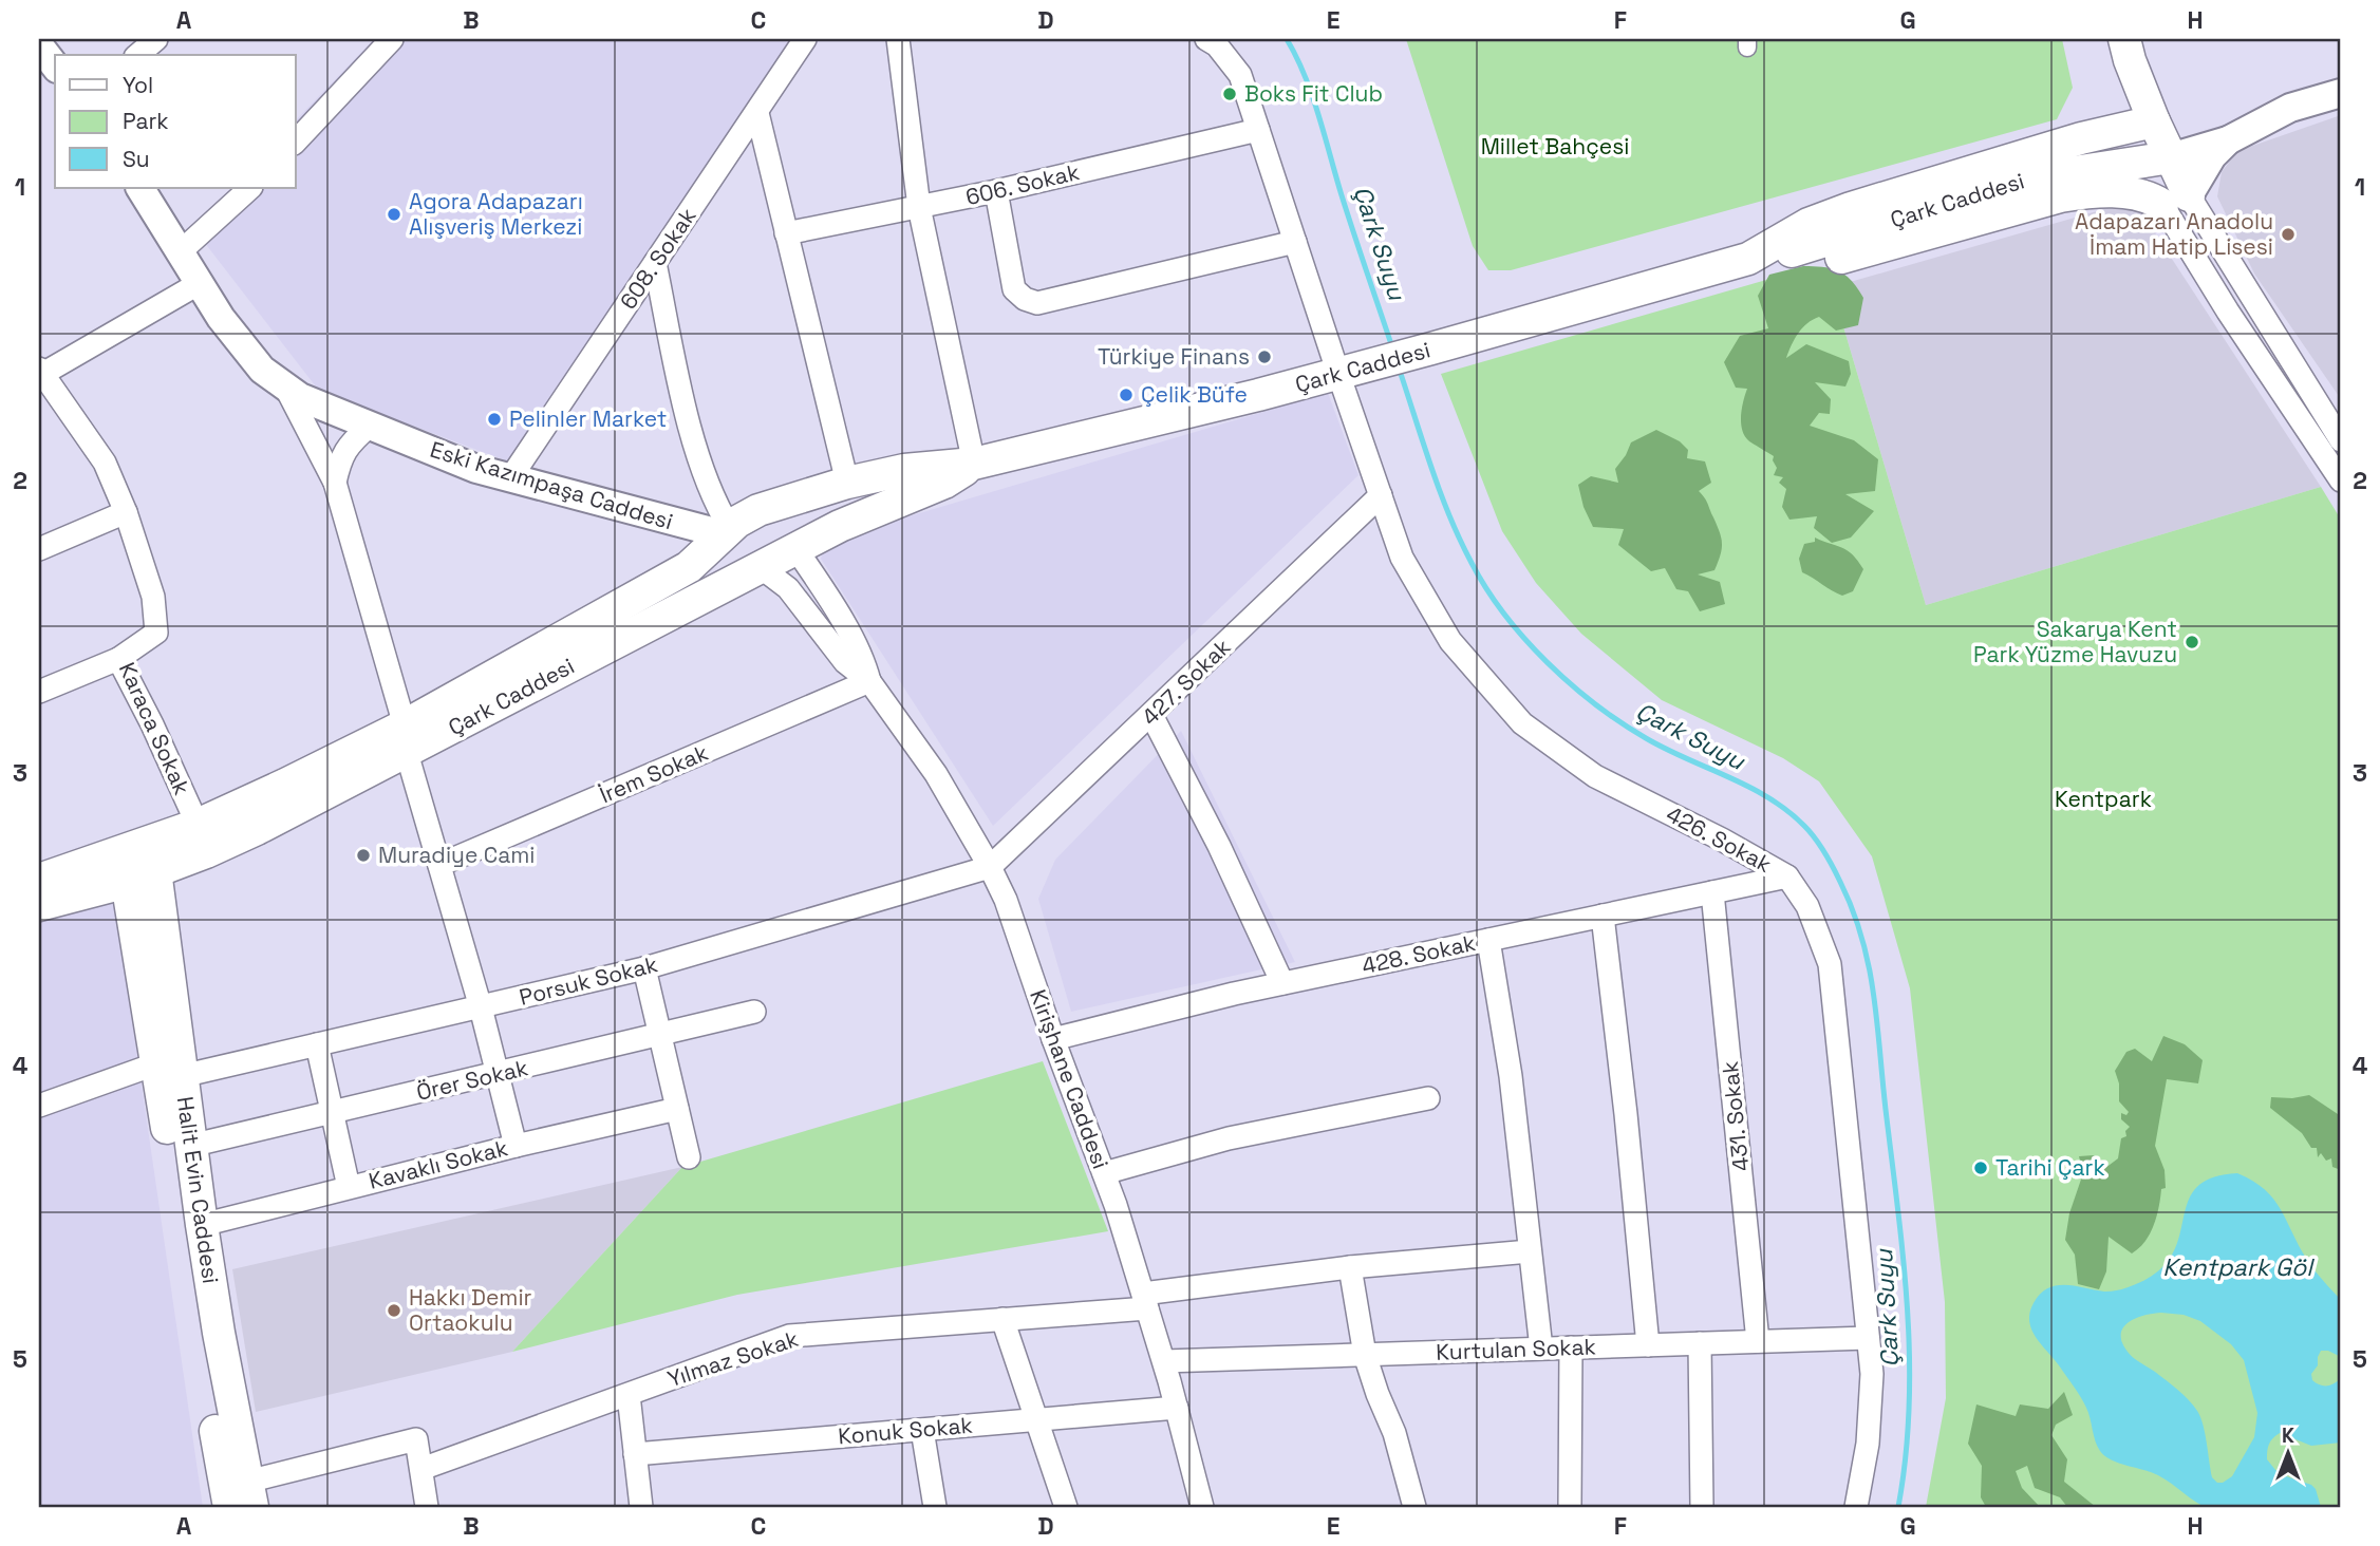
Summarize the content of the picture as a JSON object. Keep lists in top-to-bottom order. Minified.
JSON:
{"streets":{"main road":["Çark Caddesi","Halit Evin Caddesi"],"street":["606. Sokak","608. Sokak","Eski Kazımpaşa Caddesi","427. Sokak","Karaca Sokak","İrem Sokak","426. Sokak","428. Sokak","Porsuk Sokak","Kirişhane Caddesi","Örer Sokak","431. Sokak","Kavaklı Sokak","Kurtulan Sokak","Yılmaz Sokak","Konuk Sokak"]},"crossings":[["606. Sokak","426. Sokak"],["Çark Caddesi","Eski Kazımpaşa Caddesi"],["Çark Caddesi","Karaca Sokak"],["Çark Caddesi","426. Sokak"],["Çark Caddesi","Kirişhane Caddesi"],["Çark Caddesi","Halit Evin Caddesi"],["608. Sokak","Eski Kazımpaşa Caddesi"],["Eski Kazımpaşa Caddesi","Kirişhane Caddesi"],["427. Sokak","426. Sokak"],["427. Sokak","Porsuk Sokak"],["427. Sokak","Kirişhane Caddesi"],["İrem Sokak","Kirişhane Caddesi"],["426. Sokak","428. Sokak"],["426. Sokak","Kurtulan Sokak"],["428. Sokak","Kirişhane Caddesi"],["428. Sokak","431. Sokak"],["Porsuk Sokak","Kirişhane Caddesi"],["Porsuk Sokak","Halit Evin Caddesi"],["Kirişhane Caddesi","Kurtulan Sokak"],["Kirişhane Caddesi","Yılmaz Sokak"],["Kirişhane Caddesi","Konuk Sokak"],["Örer Sokak","Halit Evin Caddesi"],["431. Sokak","Kurtulan Sokak"],["Kavaklı Sokak","Halit Evin Caddesi"]],"water":["Çark Suyu","Kentpark Göl"],"parks":["Millet Bahçesi","Kentpark"],"places":["Boks Fit Club","Agora Adapazarı Alışveriş Merkezi","Adapazarı Anadolu İmam Hatip Lisesi","Türkiye Finans","Çelik Büfe","Pelinler Market","Sakarya Kent Park Yüzme Havuzu","Muradiye Cami","Tarihi Çark","Hakkı Demir Ortaokulu"],"legend":["Yol","Park","Su"],"north":"top","grid":{"columns":["A","B","C","D","E","F","G","H"],"rows":["1","2","3","4","5"]}}
